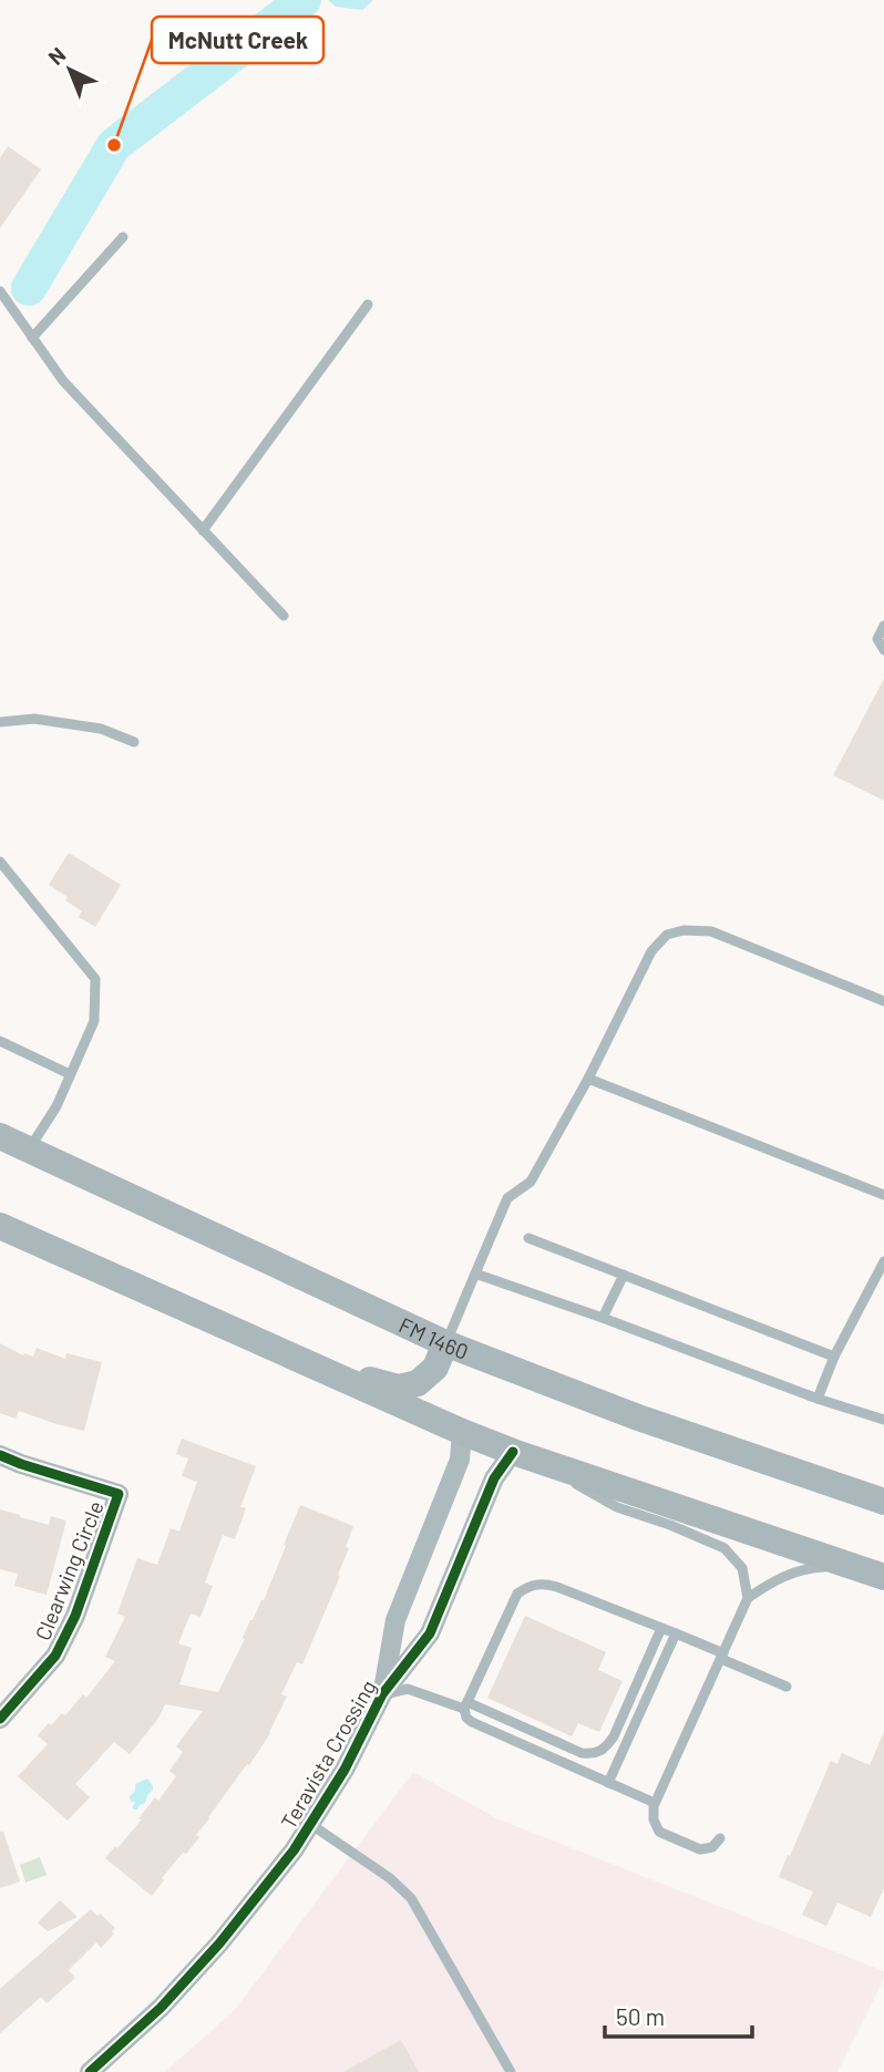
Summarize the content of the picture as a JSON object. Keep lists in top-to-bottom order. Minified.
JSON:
{"streets":{"main road":["FM 1460"],"street":["Clearwing Circle","Teravista Crossing"]},"places":["McNutt Creek"],"scale_bar":"50 m","north":"top left"}
